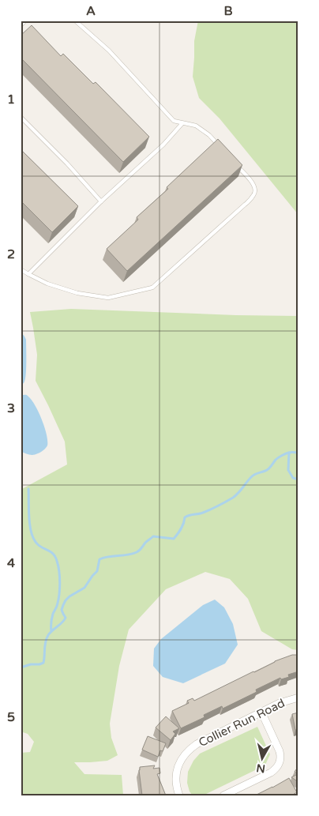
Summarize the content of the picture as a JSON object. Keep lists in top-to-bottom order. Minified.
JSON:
{"streets":{"street":["Collier Run Road"]},"north":"bottom","grid":{"columns":["A","B"],"rows":["1","2","3","4","5"]}}
